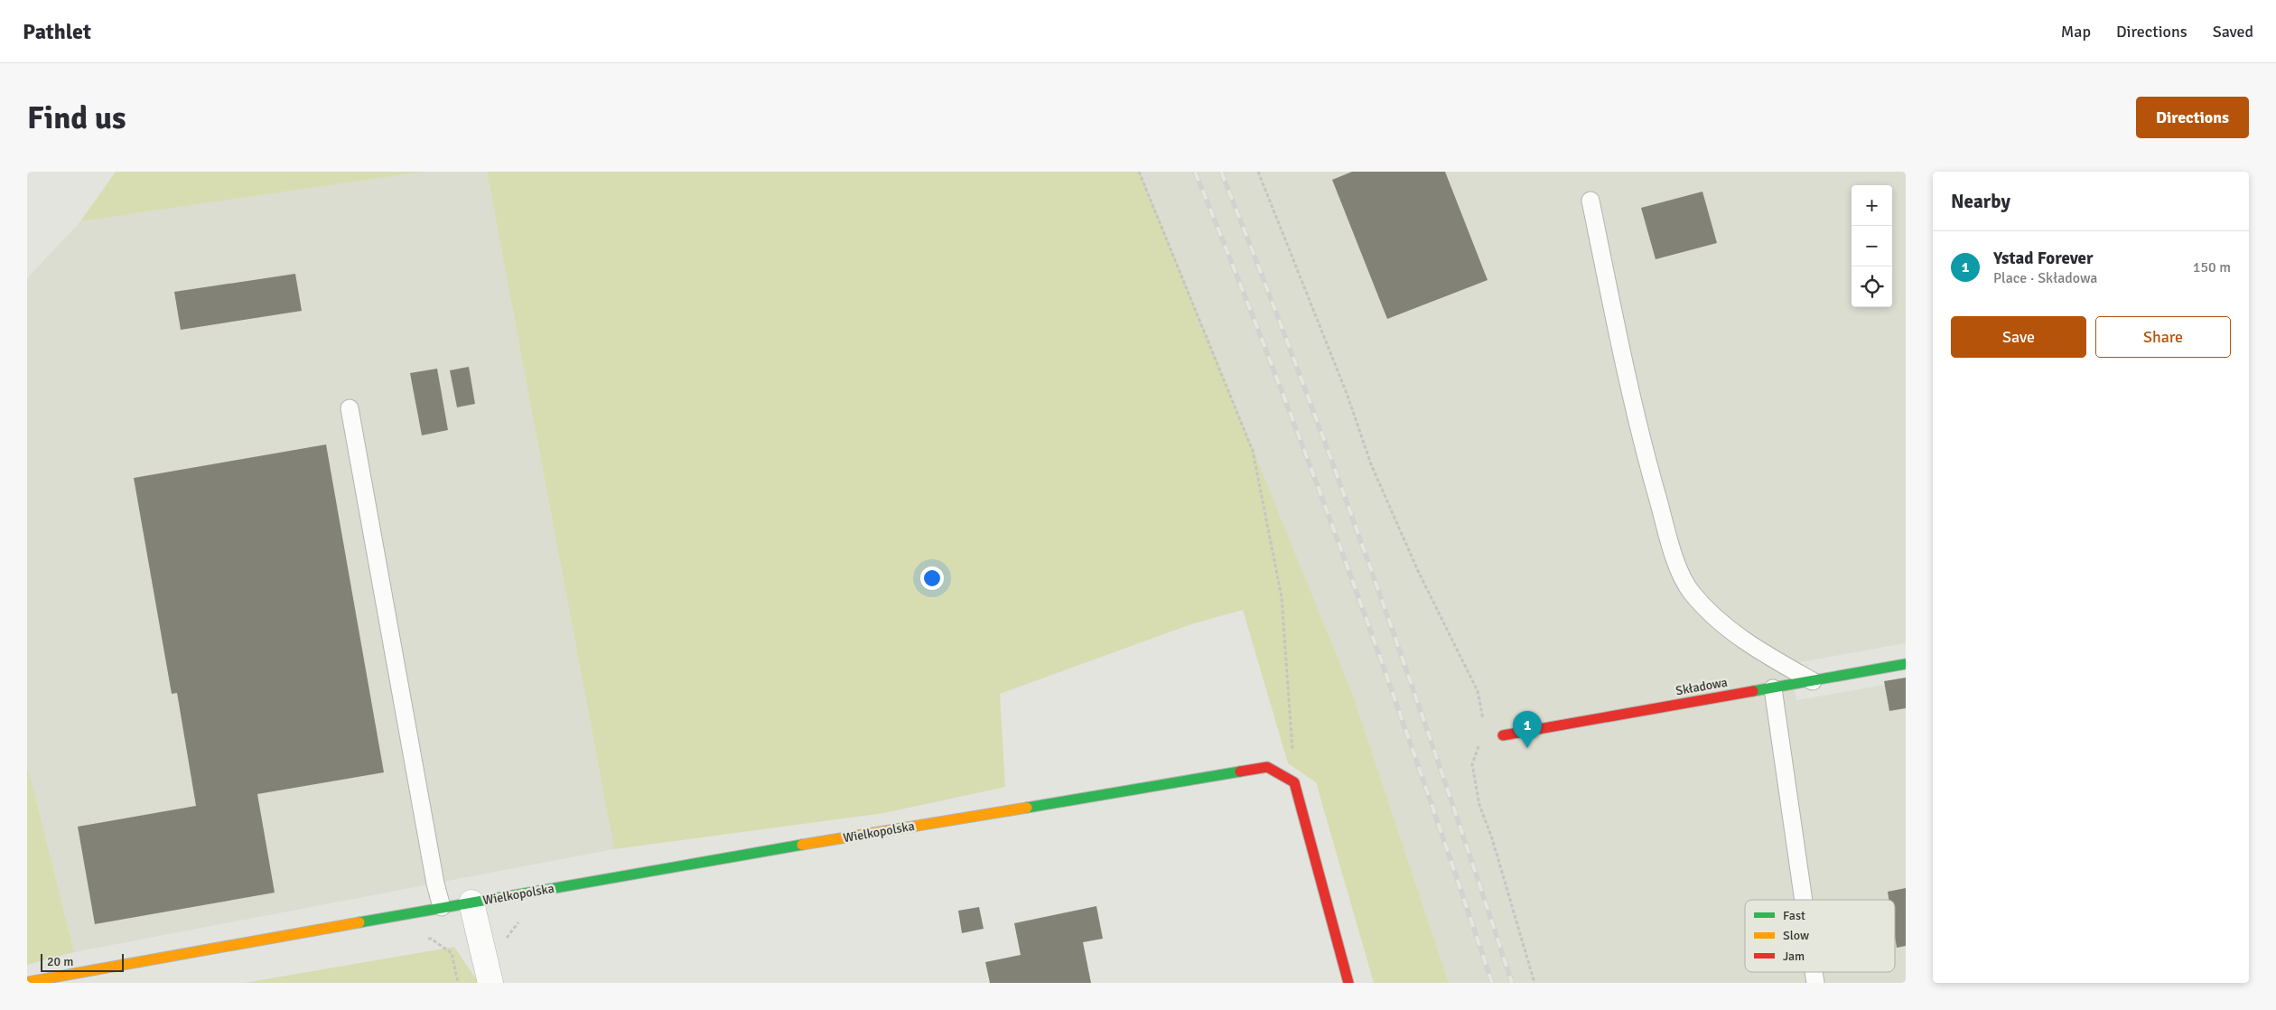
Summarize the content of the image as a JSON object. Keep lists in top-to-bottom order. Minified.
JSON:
{"streets":{"street":["Składowa","Wielkopolska"]},"legend":["Fast","Slow","Jam"],"scale_bar":"20 m","page":{"header":"Pathlet","nav":["Map","Directions","Saved"],"buttons":["Directions",["Save","Share"]],"title":"Find us","heading":"Nearby","map_buttons":["+","−"],"list":[{"mark":"1","name":"Ystad Forever","note":"Place · Składowa","value":"150 m"}],"pins":"1","scale":"20 m"}}
